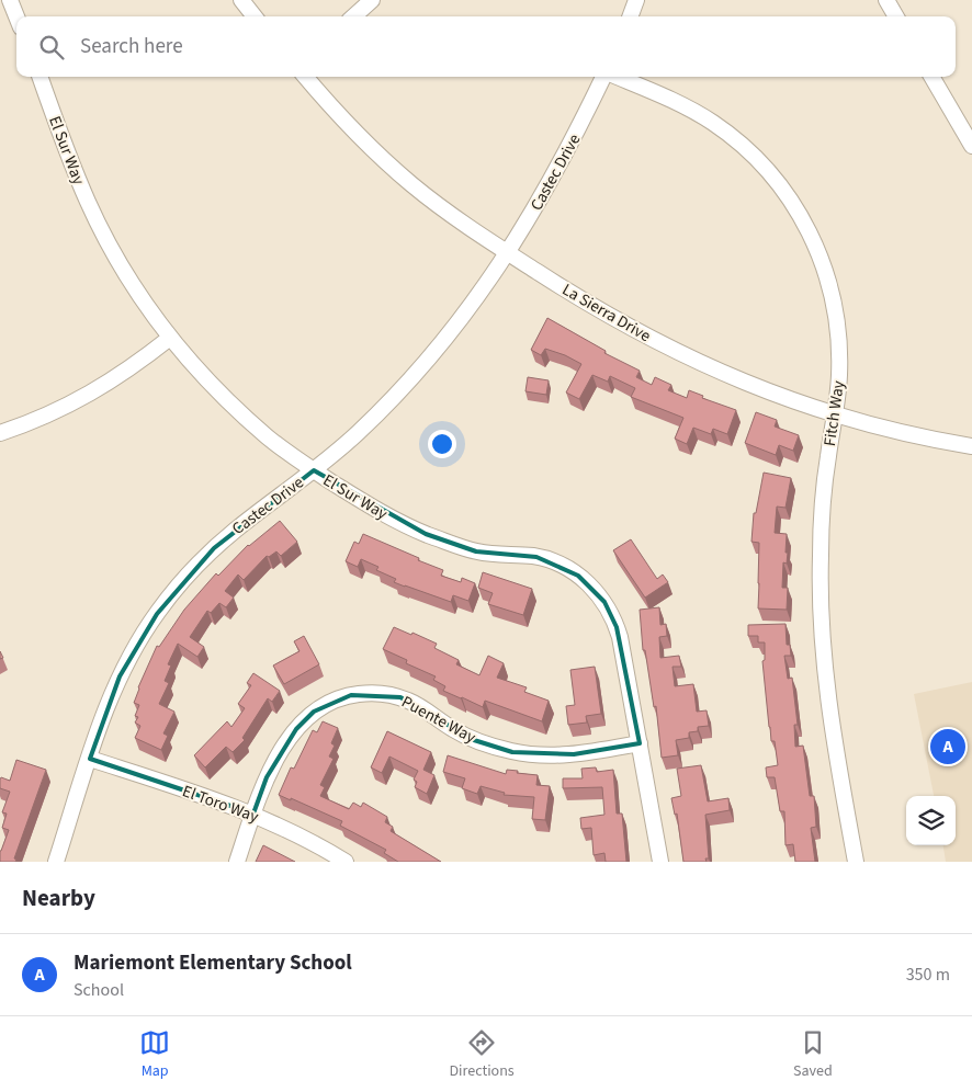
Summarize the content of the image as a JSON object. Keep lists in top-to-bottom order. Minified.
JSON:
{"streets":{"street":["El Sur Way","Castec Drive","La Sierra Drive","Fitch Way","Puente Way","El Toro Way"]},"crossings":[["El Sur Way","Castec Drive"],["El Sur Way","Puente Way"],["Castec Drive","La Sierra Drive"],["Castec Drive","El Toro Way"],["La Sierra Drive","Fitch Way"],["Puente Way","El Toro Way"]],"page":{"search":"Search here","pins":"A","heading":"Nearby","list":[{"mark":"A","name":"Mariemont Elementary School","note":"School","value":"350 m"}],"nav":["Map","Directions","Saved"]}}
